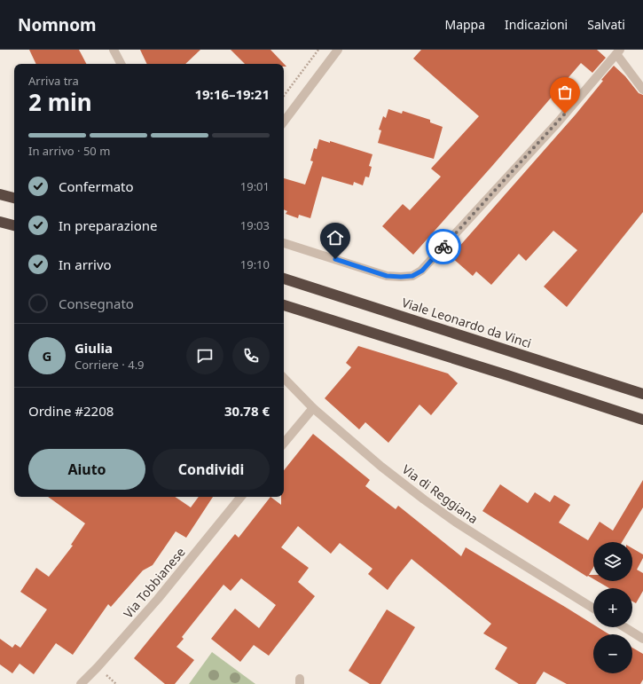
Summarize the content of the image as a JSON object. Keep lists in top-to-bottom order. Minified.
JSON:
{"streets":{"highway":["Viale Leonardo da Vinci"],"street":["Via di Reggiana","Via Tobbianese"]},"page":{"header":"Nomnom","nav":["Mappa","Indicazioni","Salvati"],"heading":["2 min","Arriva tra","19:16–19:21"],"panel":["Giulia","Corriere · 4.9","Ordine #2208","30.78 €"],"bar":"In arrivo · 50 m","list":[["Confermato","19:01"],["In preparazione","19:03"],["In arrivo","19:10"],"Consegnato"],"round":"G","buttons":["Aiuto","Condividi"],"map_buttons":["+","−"]}}
